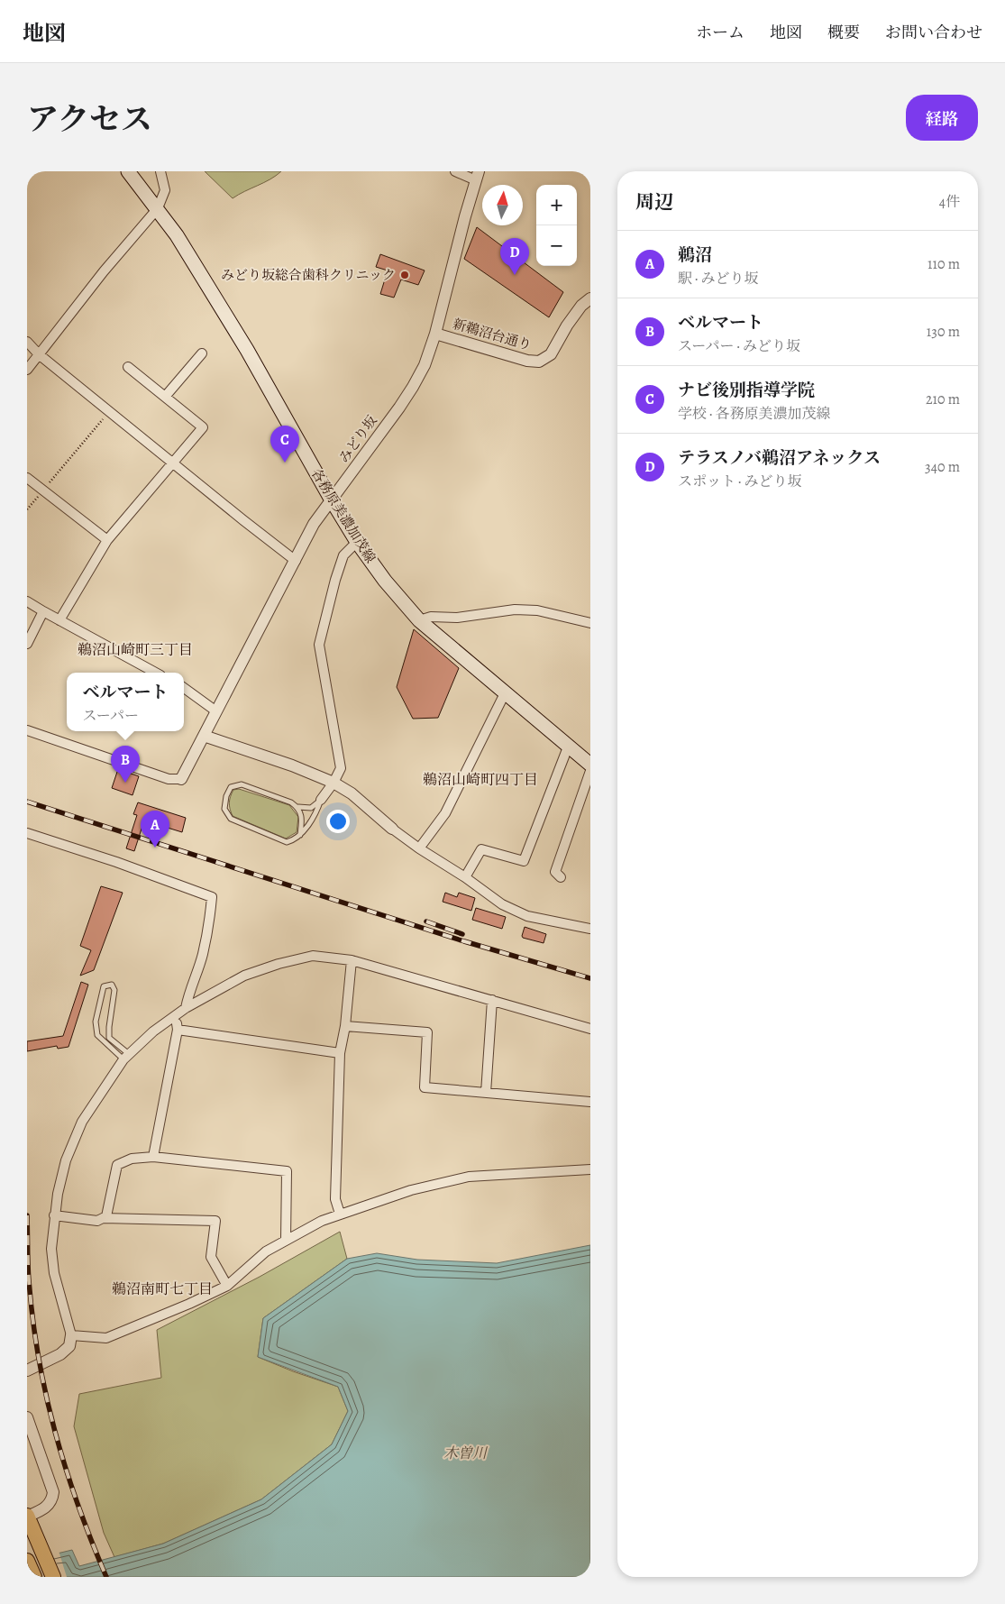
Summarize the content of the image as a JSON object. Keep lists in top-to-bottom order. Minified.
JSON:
{"streets":{"main road":["各務原美濃加茂線"],"street":["新鵜沼台通り","みどり坂"]},"crossings":[["新鵜沼台通り","みどり坂"],["みどり坂","各務原美濃加茂線"]],"districts":["鵜沼山崎町三丁目","鵜沼山崎町四丁目","鵜沼南町七丁目"],"water":["木曽川"],"places":["みどり坂総合歯科クリニック"],"north":"top","page":{"header":"地図","nav":["ホーム","地図","概要","お問い合わせ"],"title":"アクセス","buttons":"経路","heading":["周辺","4件"],"map_buttons":["+","−"],"list":[{"mark":"A","name":"鵜沼","note":"駅 · みどり坂","value":"110 m"},{"mark":"B","name":"ベルマート","note":"スーパー · みどり坂","value":"130 m"},{"mark":"C","name":"ナビ後別指導学院","note":"学校 · 各務原美濃加茂線","value":"210 m"},{"mark":"D","name":"テラスノバ鵜沼アネックス","note":"スポット · みどり坂","value":"340 m"}],"pins":["D","C","B","A"],"popup":["ベルマート","スーパー"]}}
